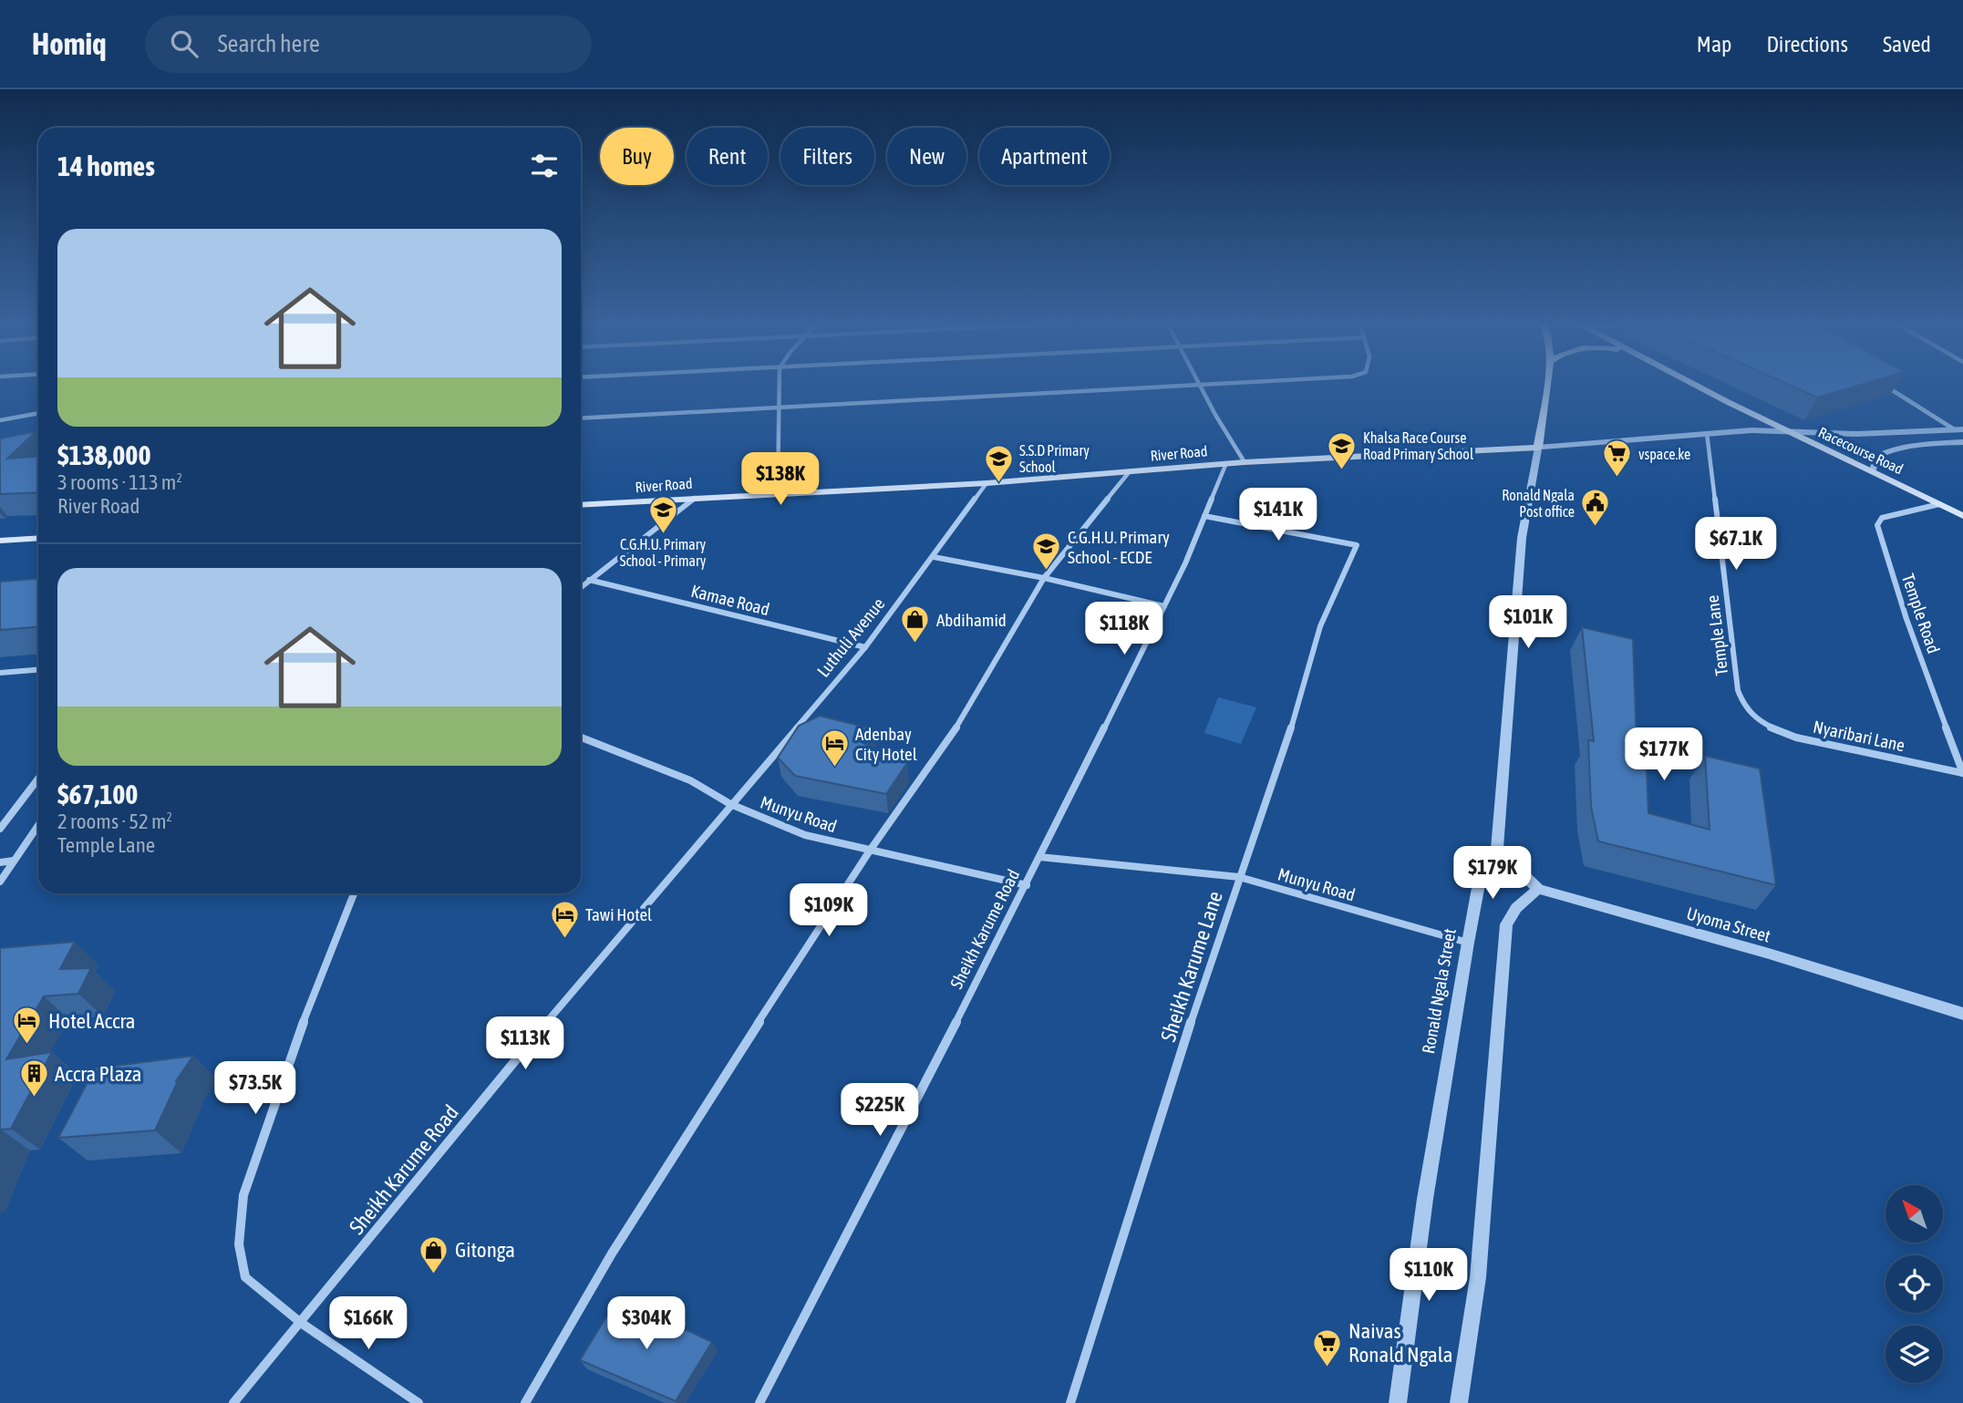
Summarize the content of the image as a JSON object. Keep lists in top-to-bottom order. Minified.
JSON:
{"streets":{"main road":["Racecourse Road","River Road","Ronald Ngala Street"],"street":["Kamae Road","Temple Road","Temple Lane","Luthuli Avenue","Nyaribari Lane","Munyu Road","Uyoma Street","Sheikh Karume Road","Sheikh Karume Lane"]},"crossings":[["Racecourse Road","River Road"],["Racecourse Road","Temple Road"],["River Road","Temple Lane"],["River Road","Luthuli Avenue"],["River Road","Sheikh Karume Road"],["River Road","Ronald Ngala Street"],["Kamae Road","Luthuli Avenue"],["Temple Road","Nyaribari Lane"],["Temple Lane","Nyaribari Lane"],["Luthuli Avenue","Munyu Road"],["Luthuli Avenue","Sheikh Karume Road"],["Munyu Road","Sheikh Karume Road"],["Munyu Road","Sheikh Karume Lane"],["Munyu Road","Ronald Ngala Street"],["Uyoma Street","Ronald Ngala Street"],["Sheikh Karume Road","Sheikh Karume Lane"]],"places":{"school or university":["Khalsa Race Course Road Primary School","S.S.D Primary School","C.G.H.U. Primary School - Primary","C.G.H.U. Primary School - ECDE"],"supermarket":["vspace.ke","Naivas Ronald Ngala"],"public building":["Ronald Ngala Post office"],"shop":["Abdihamid","Gitonga"],"hotel":["Adenbay City Hotel","Tawi Hotel","Hotel Accra"],"building":["Accra Plaza"]},"north":"top left","page":{"header":"Homiq","search":"Search here","nav":["Map","Directions","Saved"],"chip":["Buy","Rent","Filters","New","Apartment"],"heading":"14 homes","list":[{"name":"$138,000","note":"3 rooms · 113 m² · River Road"},{"name":"$67,100","note":"2 rooms · 52 m² · Temple Lane"}],"price":["$138K","$141K","$67.1K","$101K","$118K","$177K","$179K","$109K","$113K","$73.5K","$225K","$110K","$166K","$304K"]}}
